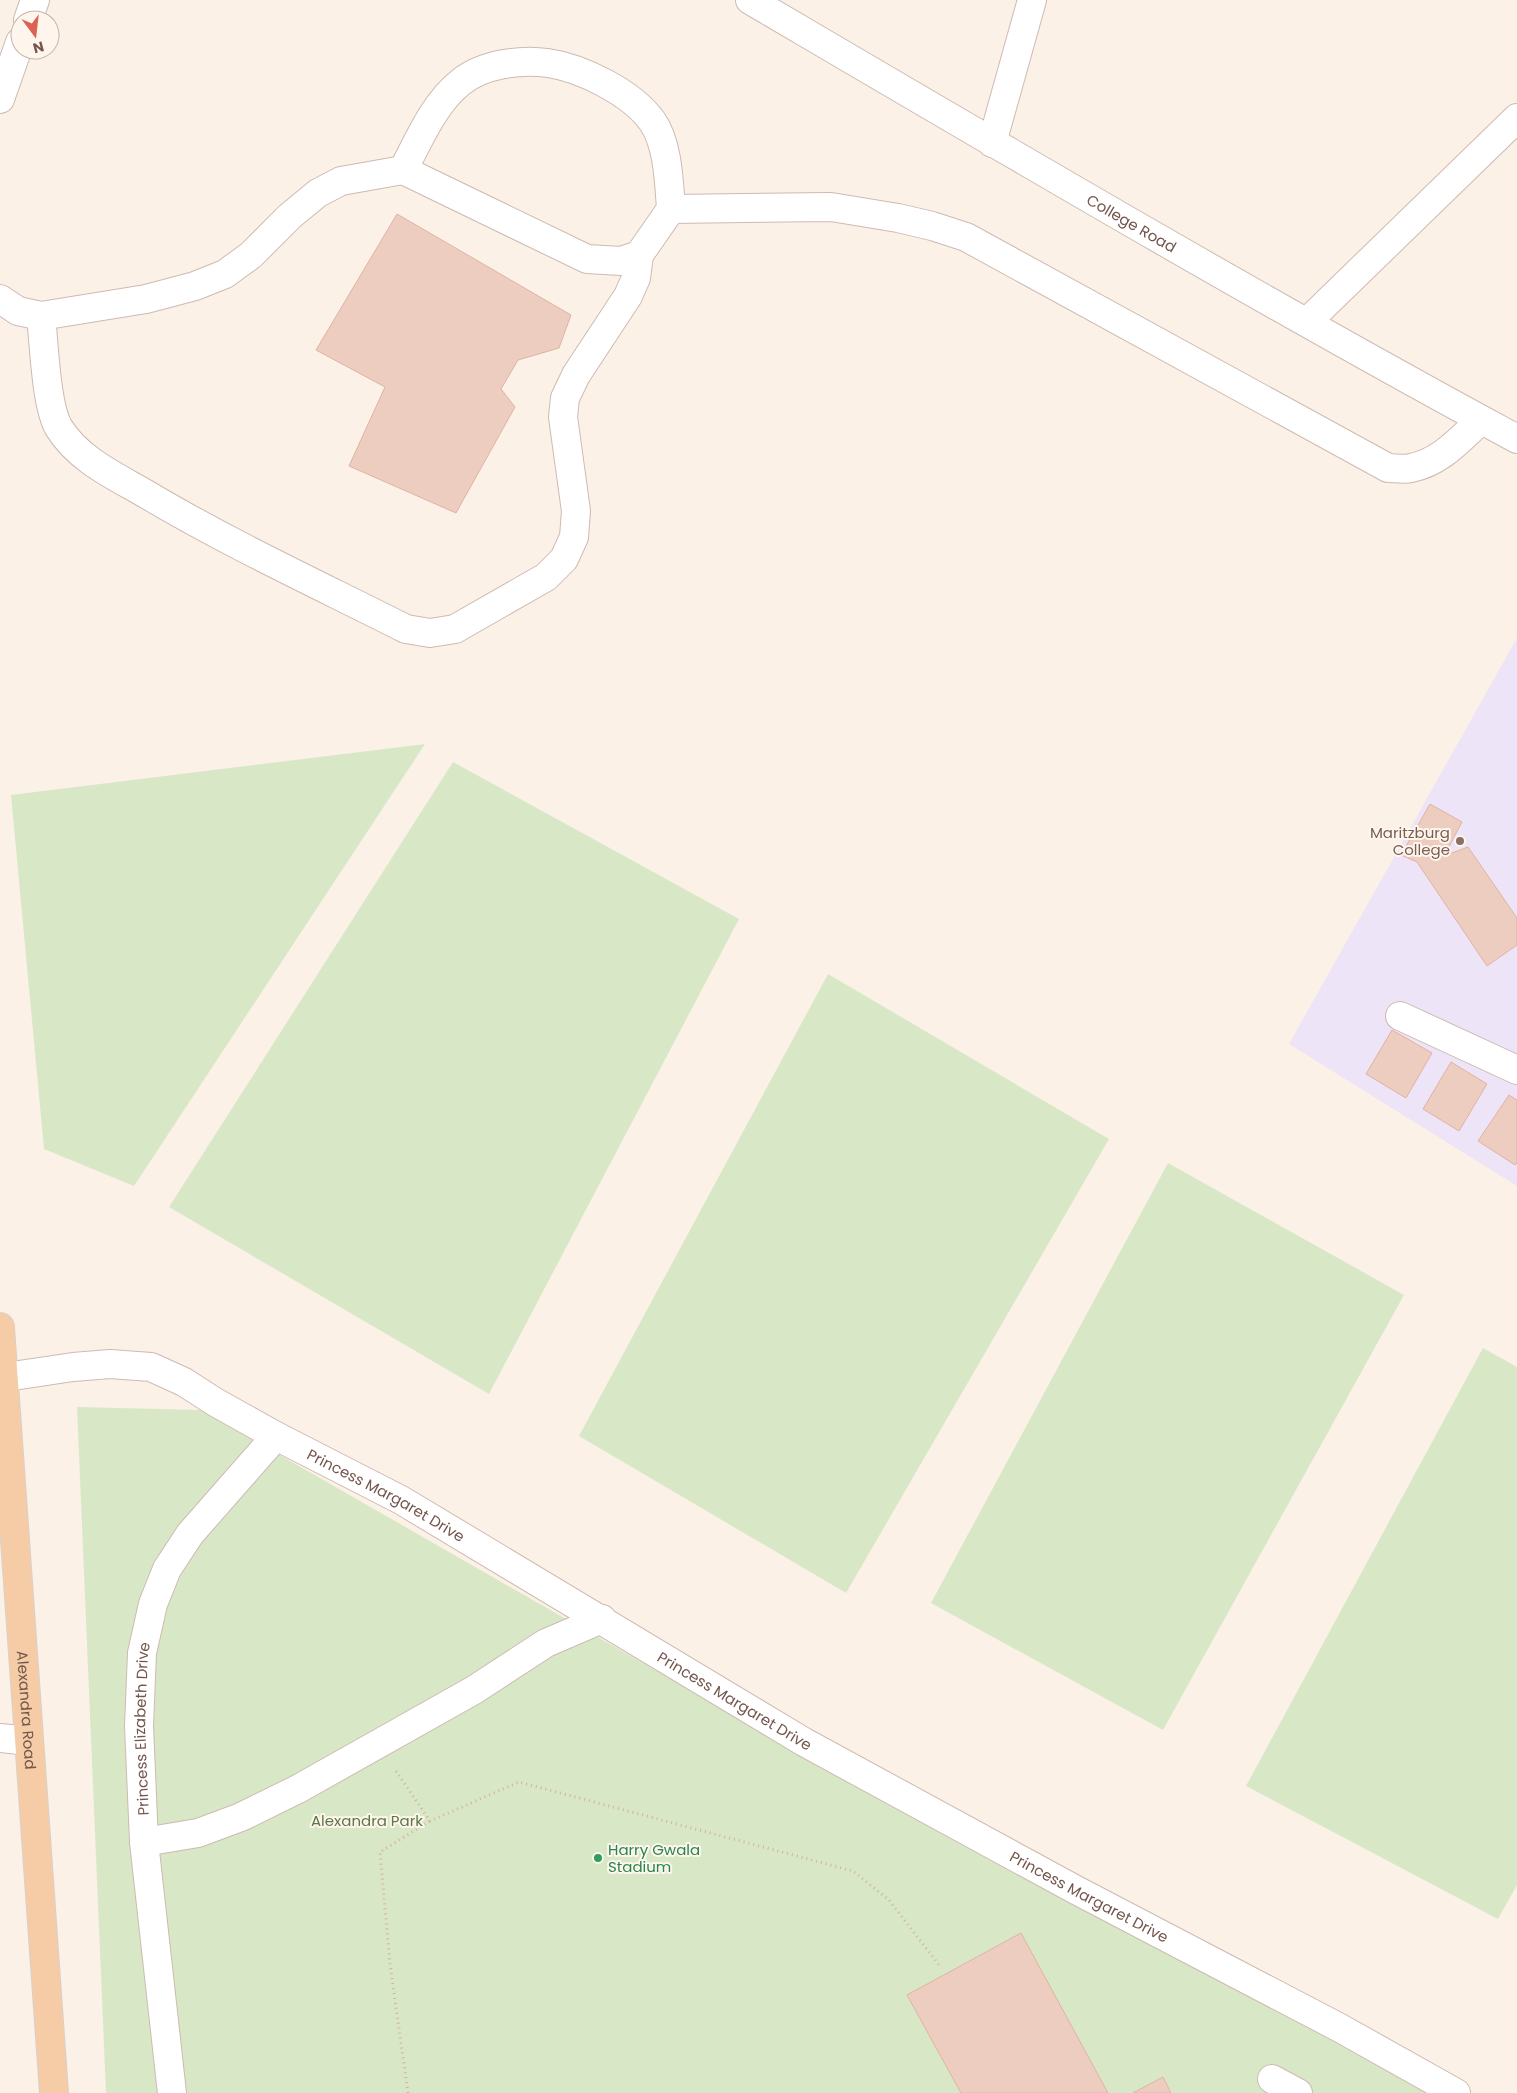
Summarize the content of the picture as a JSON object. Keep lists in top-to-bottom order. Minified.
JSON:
{"streets":{"main road":["Alexandra Road"],"street":["College Road","Princess Margaret Drive","Princess Elizabeth Drive"]},"crossings":[["Princess Margaret Drive","Alexandra Road"],["Princess Margaret Drive","Princess Elizabeth Drive"]],"parks":["Alexandra Park"],"places":["Maritzburg College","Harry Gwala Stadium"],"north":"bottom"}
